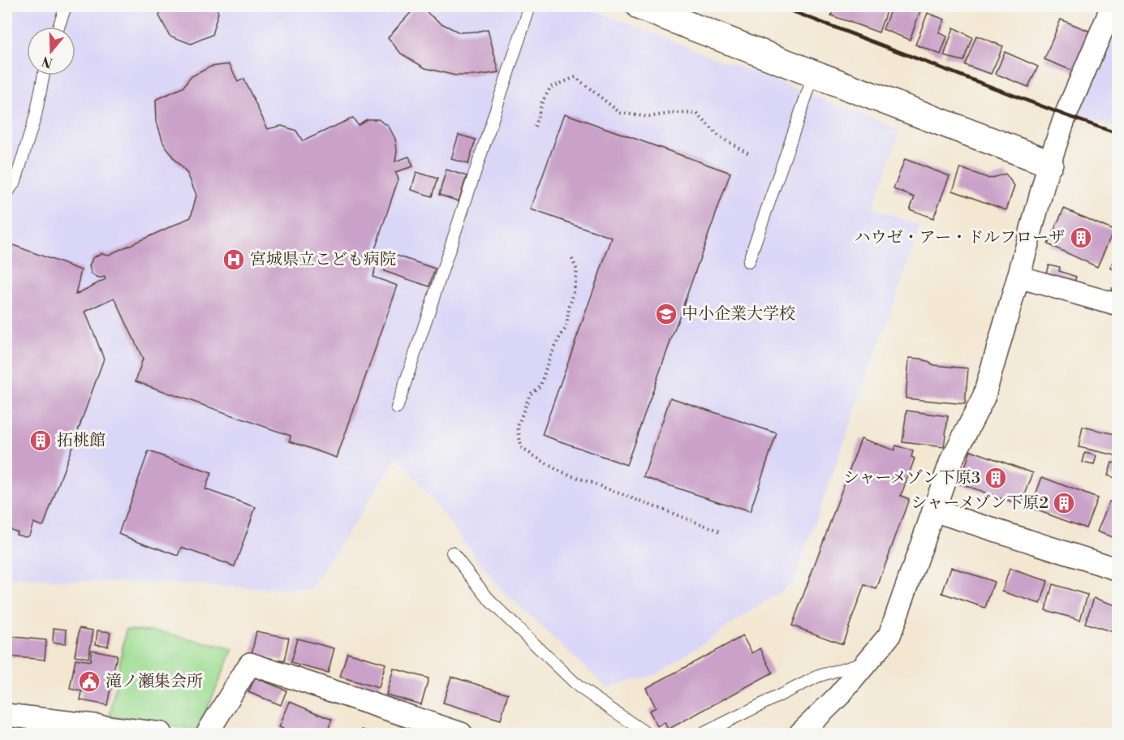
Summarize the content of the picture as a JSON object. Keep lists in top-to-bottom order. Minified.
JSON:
{"places":{"building":["ハウゼ・アー・ドルフローザ","拓桃館","シャーメゾン下原3","シャーメゾン下原2"],"hospital":["宮城県立こども病院"],"school or university":["中小企業大学校"],"public building":["滝ノ瀬集会所"]},"north":"bottom"}
